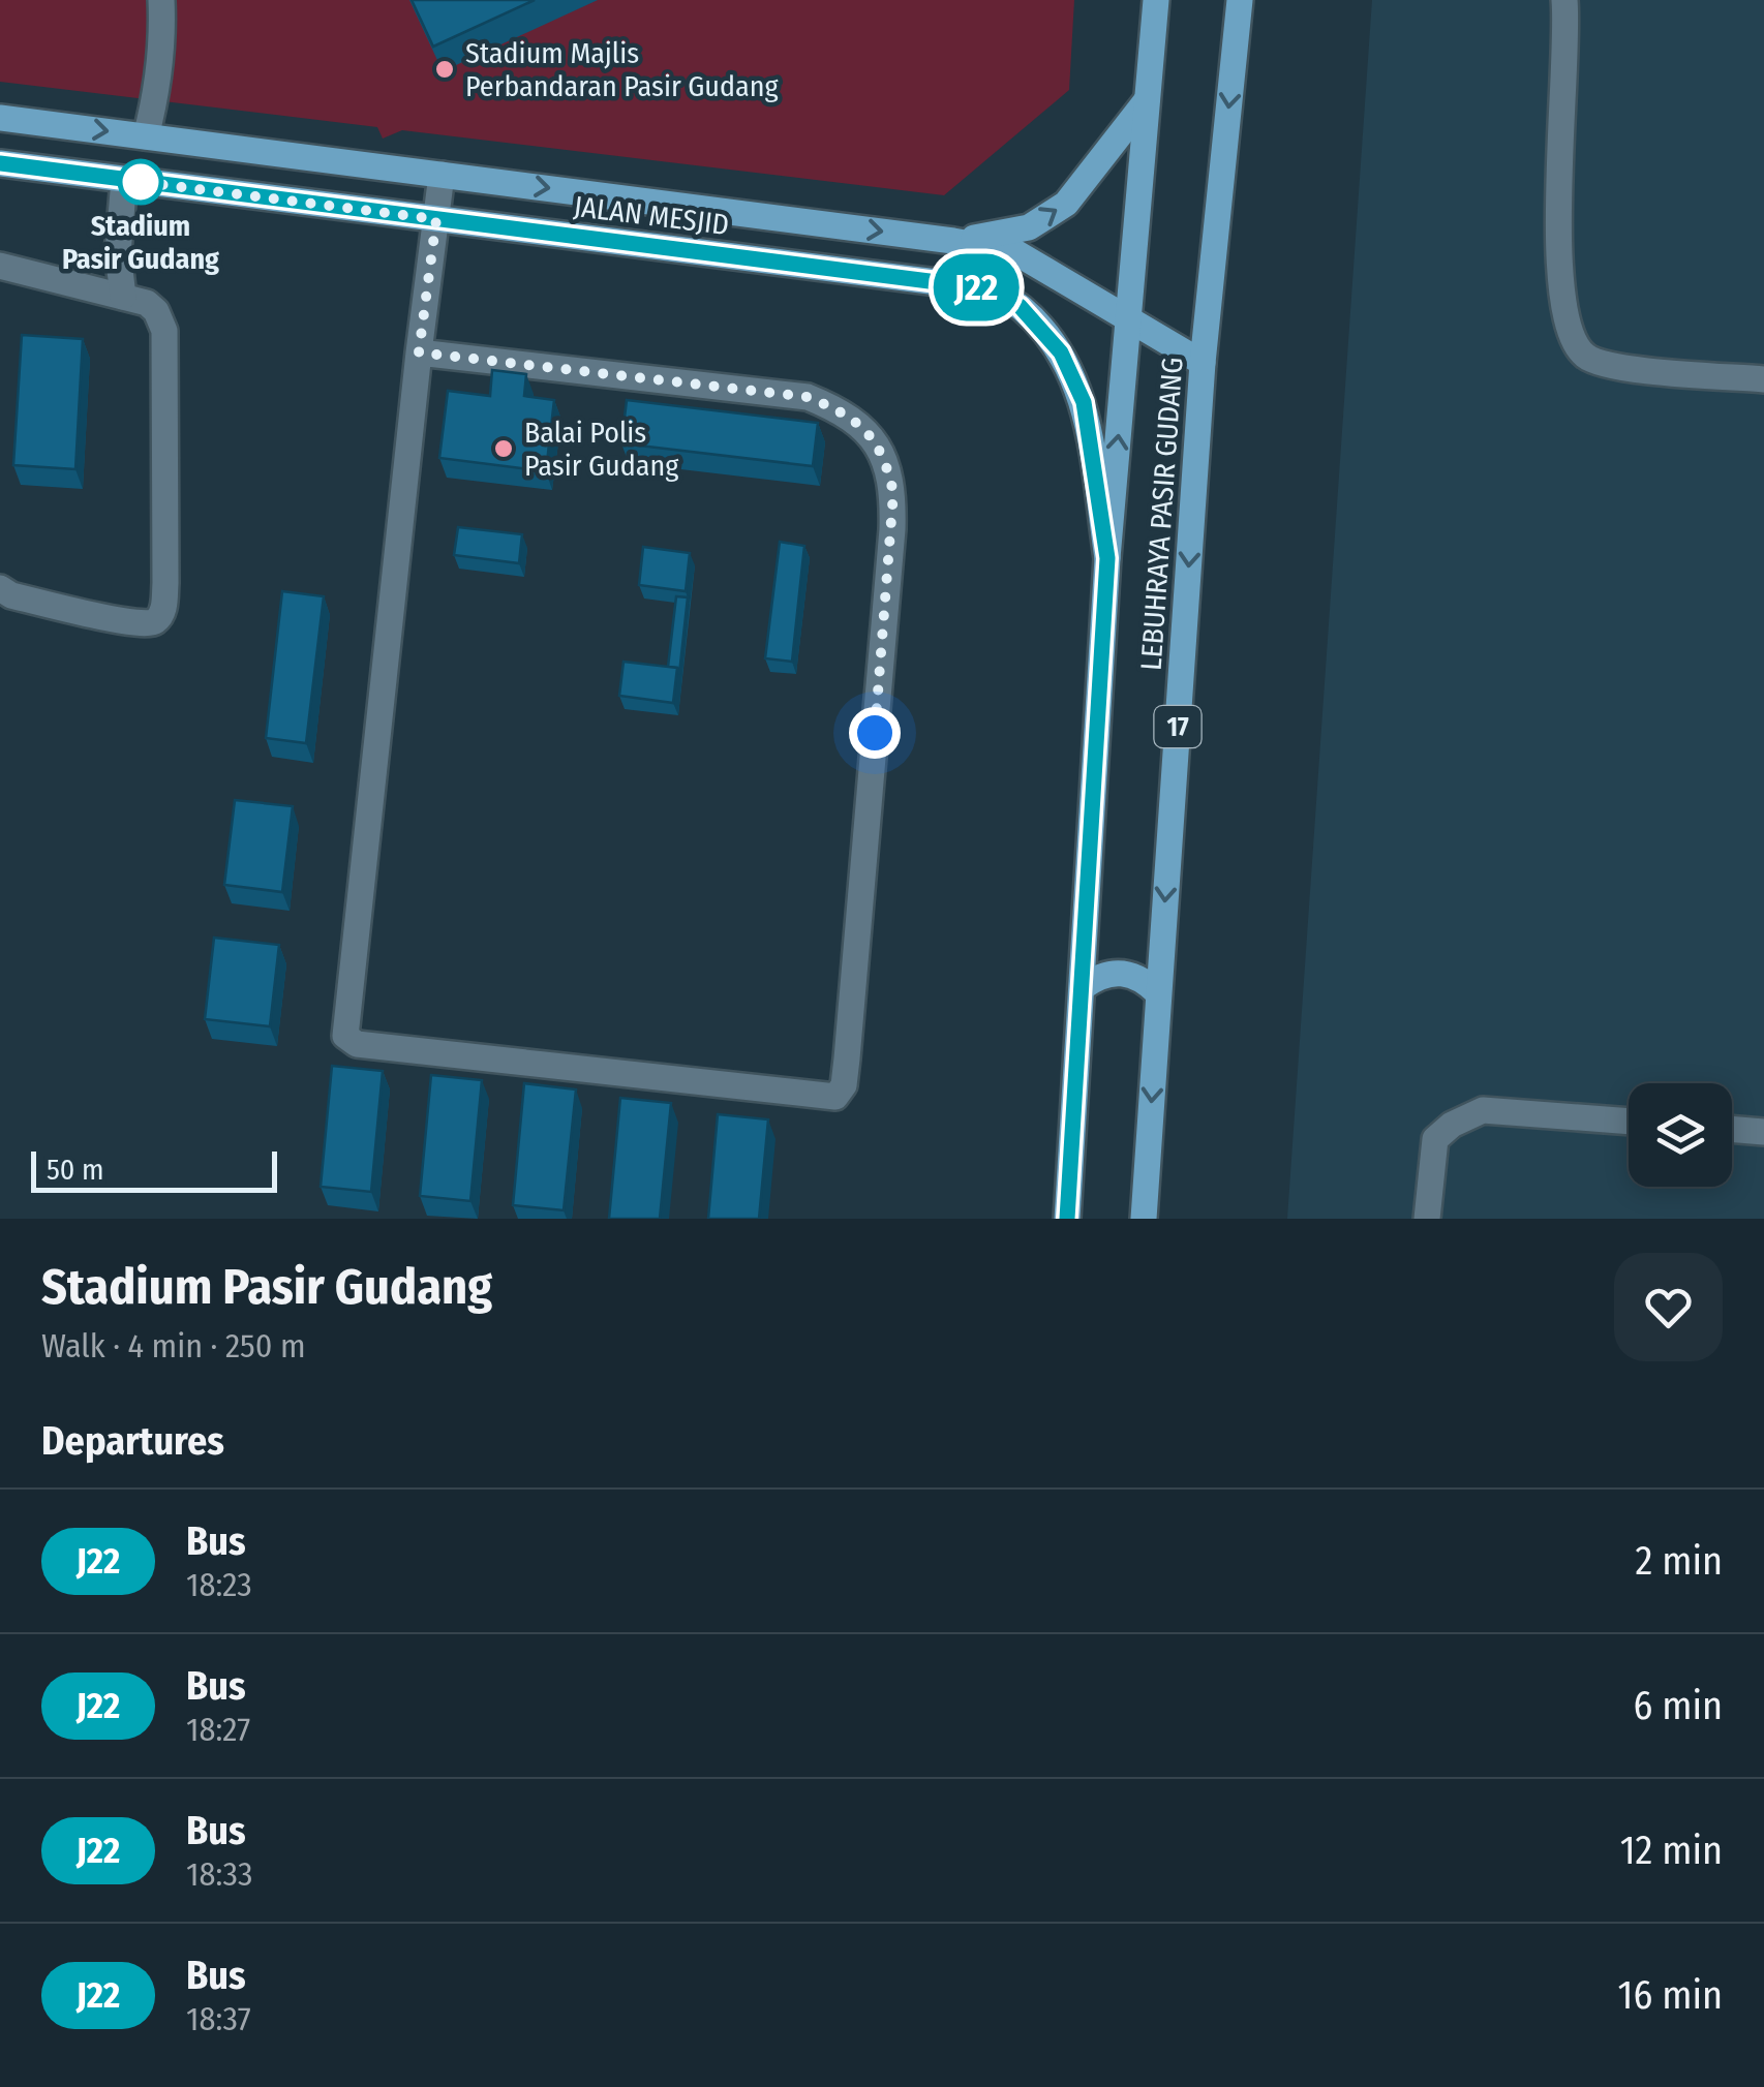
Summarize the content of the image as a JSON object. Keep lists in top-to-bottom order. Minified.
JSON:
{"streets":{"main road":["JALAN MESJID","LEBUHRAYA PASIR GUDANG","17"]},"crossings":[["JALAN MESJID","LEBUHRAYA PASIR GUDANG"]],"places":["Stadium Majlis Perbandaran Pasir Gudang","Stadium Pasir Gudang","Balai Polis Pasir Gudang"],"lines":["bus line J22"],"scale_bar":"50 m","page":{"on_map":"J22","scale":"50 m","heading":[["Stadium Pasir Gudang","Walk · 4 min · 250 m"],"Departures"],"list":[{"mark":"J22","name":"Bus","note":"18:23","value":"2 min"},{"mark":"J22","name":"Bus","note":"18:27","value":"6 min"},{"mark":"J22","name":"Bus","note":"18:33","value":"12 min"},{"mark":"J22","name":"Bus","note":"18:37","value":"16 min"}]}}
